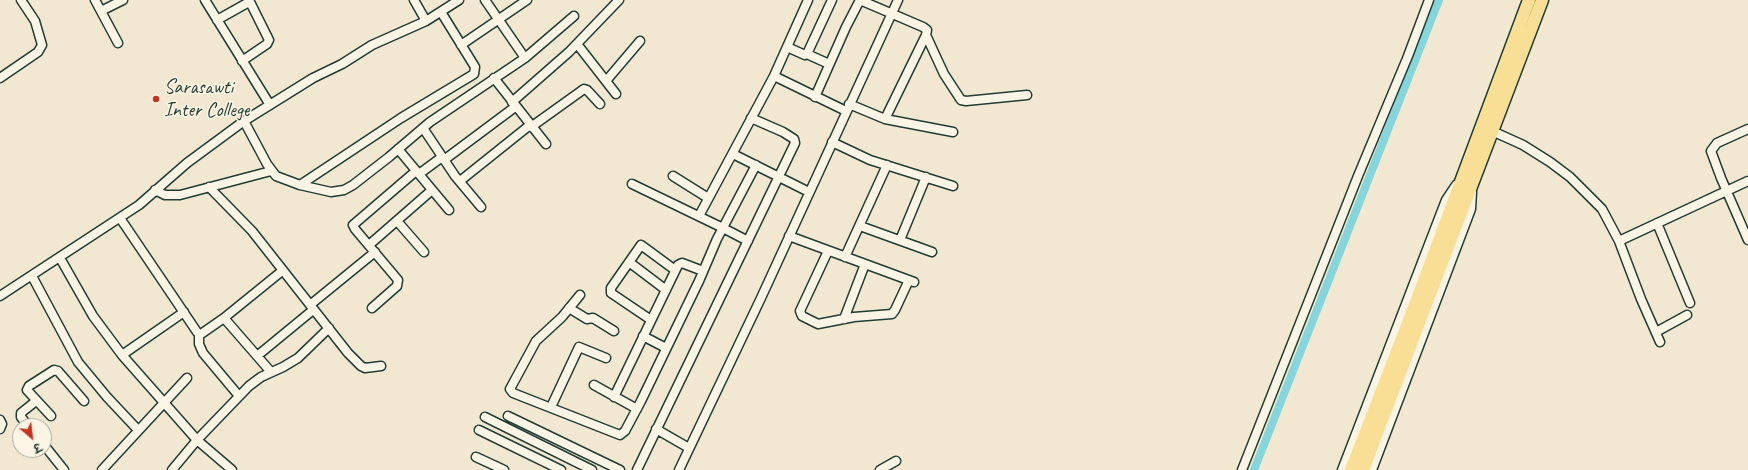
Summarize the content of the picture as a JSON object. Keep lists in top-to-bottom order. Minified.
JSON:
{"places":["Sarasawti Inter College"],"north":"bottom right"}
